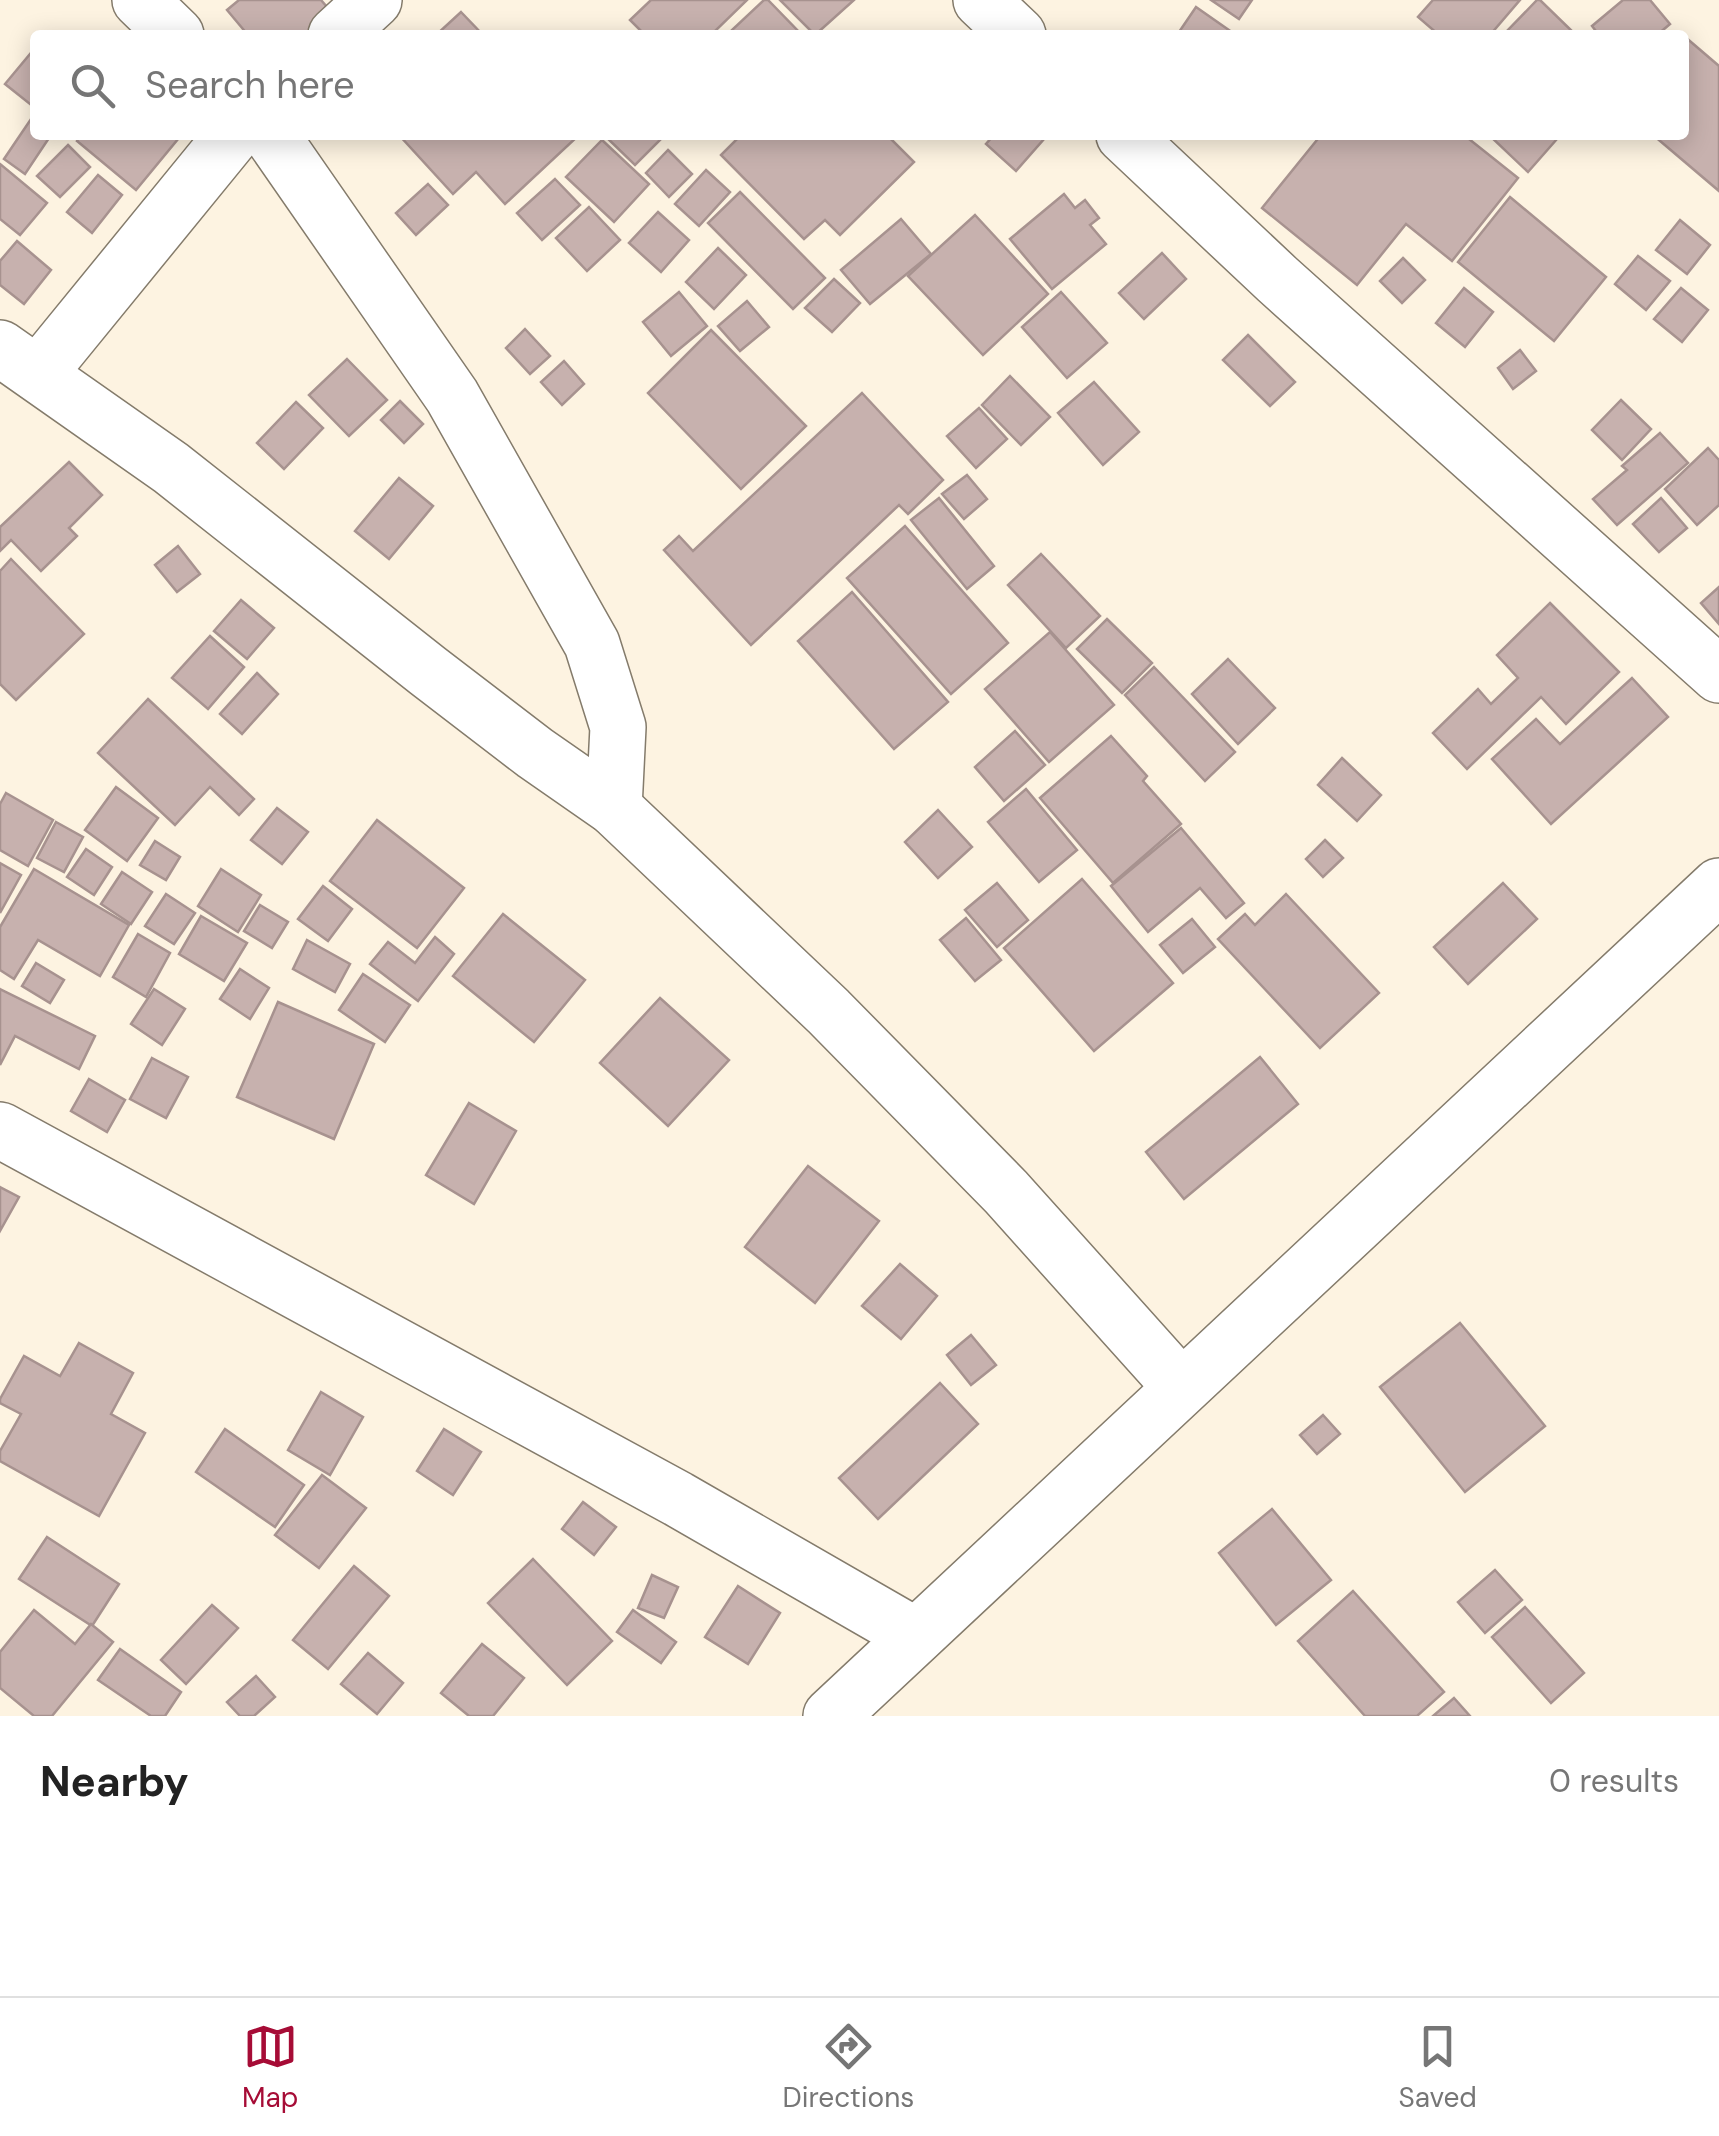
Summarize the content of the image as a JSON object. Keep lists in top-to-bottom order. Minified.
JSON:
{"page":{"search":"Search here","heading":["Nearby","0 results"],"nav":["Map","Directions","Saved"]}}
